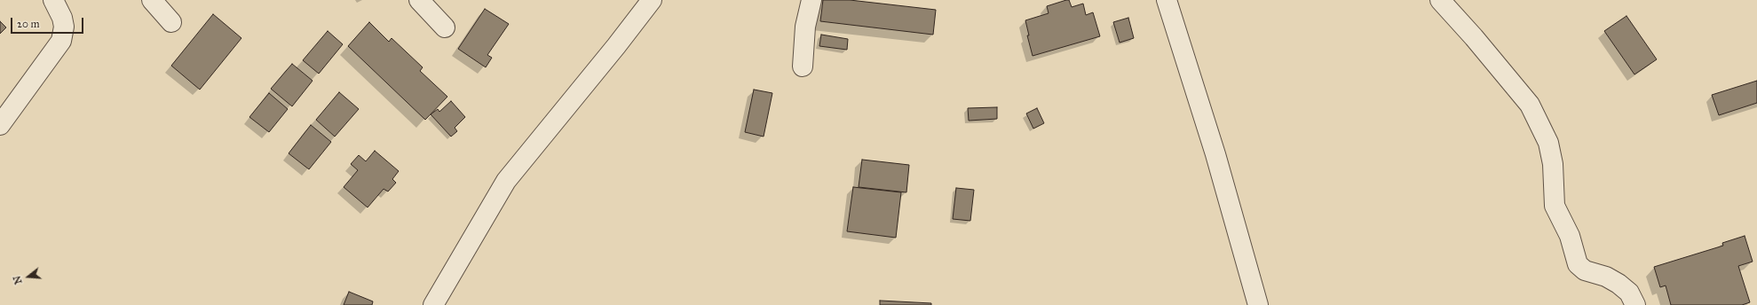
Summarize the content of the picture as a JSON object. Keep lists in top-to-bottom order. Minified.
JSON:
{"scale_bar":"20 m","north":"left"}
